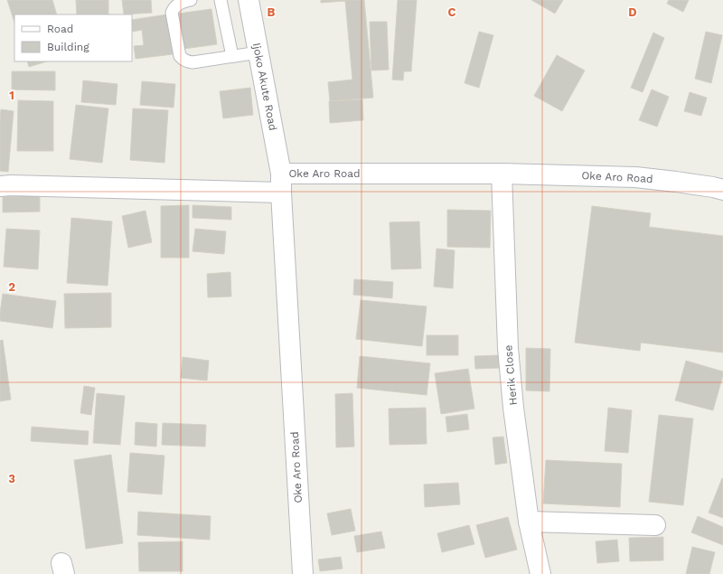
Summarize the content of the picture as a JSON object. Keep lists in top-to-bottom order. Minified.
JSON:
{"streets":{"main road":["Ijoko Akute Road","Oke Aro Road","Herik Close"]},"crossings":[["Ijoko Akute Road","Oke Aro Road"],["Oke Aro Road","Herik Close"]],"legend":["Road","Building"],"grid":{"columns":["B","C","D"],"rows":["1","2","3"]}}
